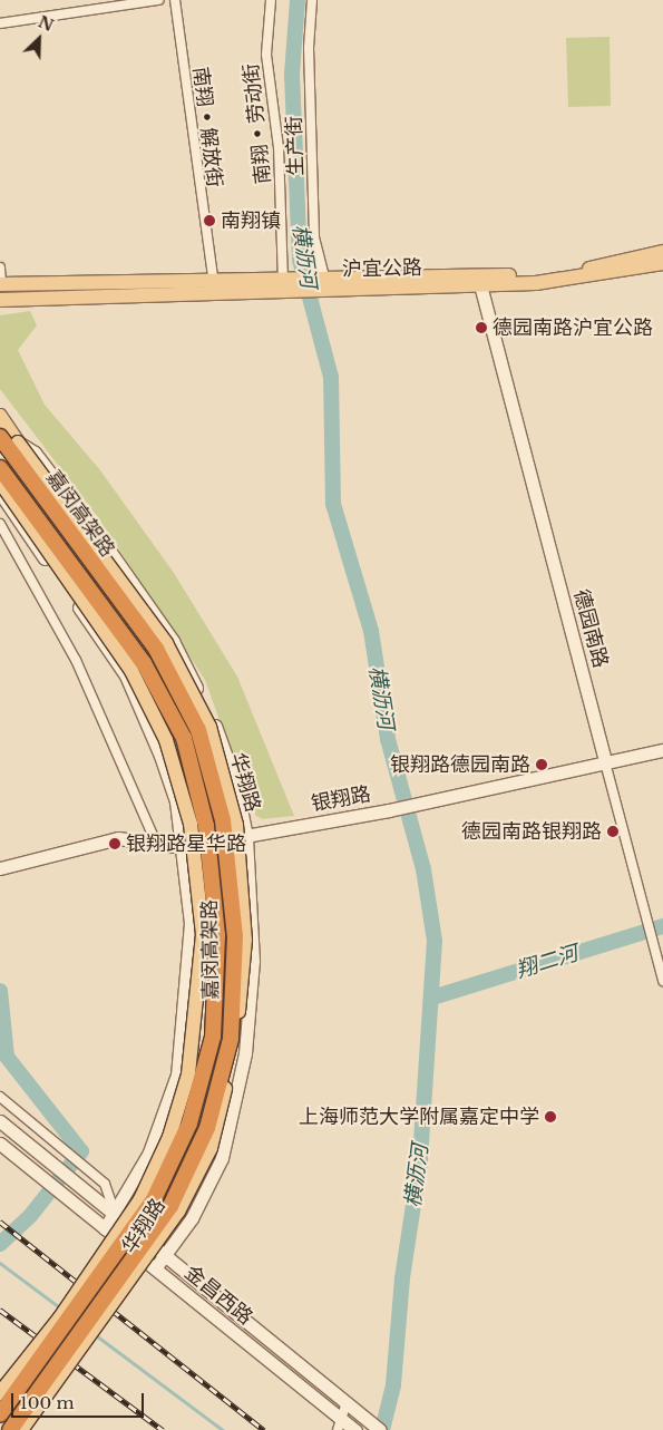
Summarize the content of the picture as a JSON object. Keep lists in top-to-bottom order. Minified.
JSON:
{"streets":{"highway":["嘉闵高架路"],"main road":["沪宜公路","德园南路","华翔路","银翔路","金昌西路"],"street":["南翔 • 劳动街","南翔 • 解放街","生产街"]},"crossings":[["南翔 • 劳动街","沪宜公路"],["南翔 • 解放街","沪宜公路"],["生产街","沪宜公路"],["沪宜公路","德园南路"],["德园南路","银翔路"]],"water":["横沥河","翔二河"],"places":["南翔镇","德园南路沪宜公路","银翔路德园南路","德园南路银翔路","银翔路星华路","上海师范大学附属嘉定中学"],"scale_bar":"100 m","north":"top right"}
